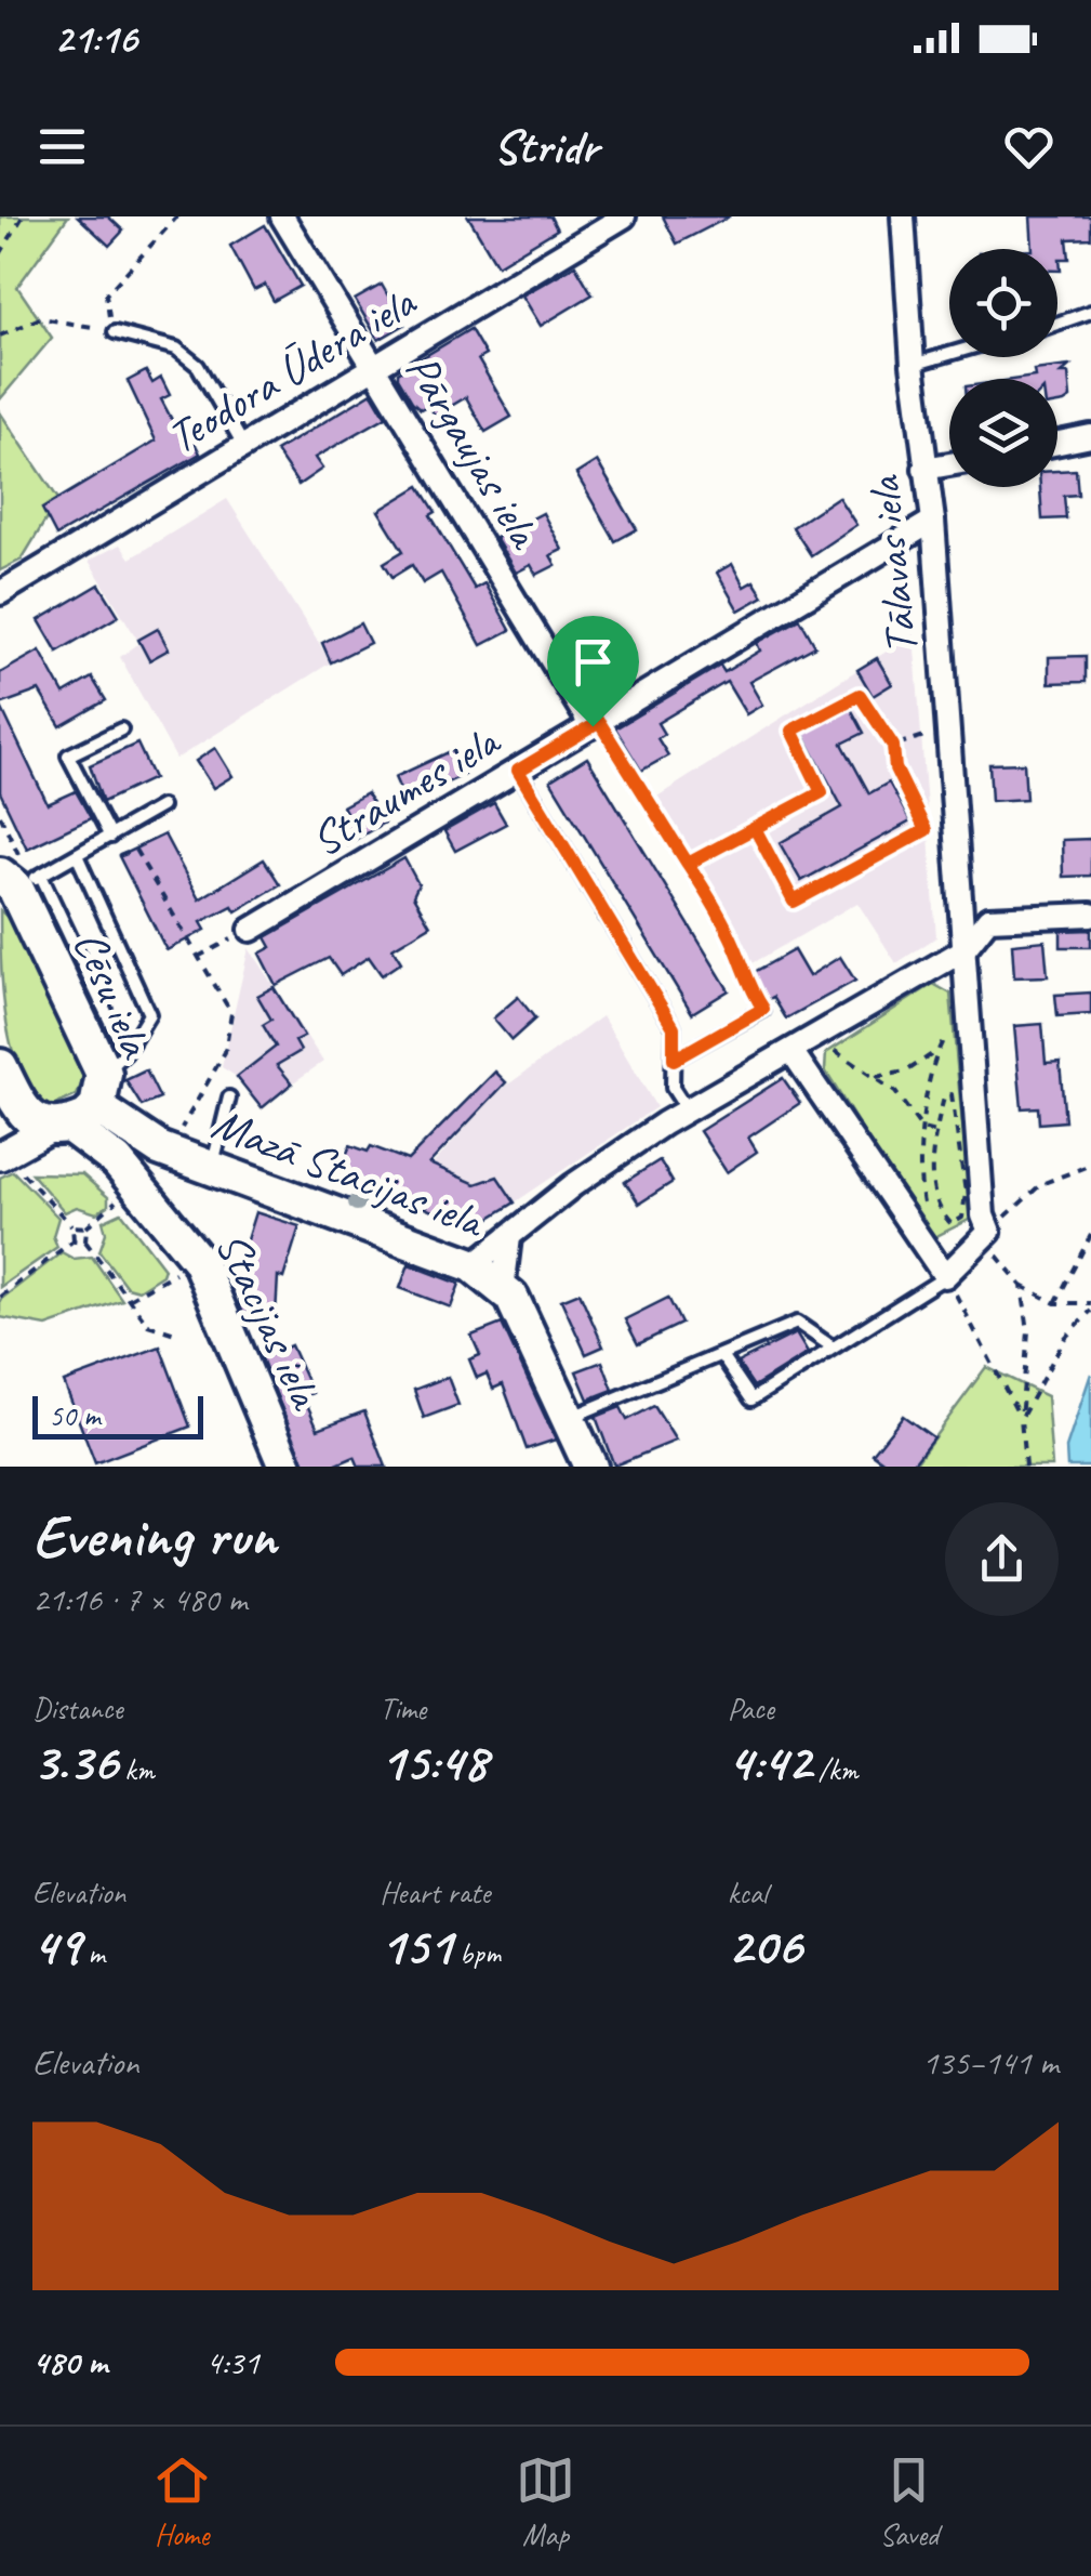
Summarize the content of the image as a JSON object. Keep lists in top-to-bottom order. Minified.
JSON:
{"streets":{"main road":["Cēsu iela","Mazā Stacijas iela","Stacijas iela"],"street":["Teodora Ūdera iela","Pārgaujas iela","Tālavas iela","Straumes iela"]},"crossings":[["Teodora Ūdera iela","Pārgaujas iela"],["Pārgaujas iela","Straumes iela"],["Tālavas iela","Straumes iela"],["Cēsu iela","Mazā Stacijas iela"],["Cēsu iela","Stacijas iela"],["Mazā Stacijas iela","Stacijas iela"]],"scale_bar":"50 m","page":{"status":"21:16","header":"Stridr","scale":"50 m","heading":["Evening run","21:16 · 7 × 480 m"],"stats":[["Distance","3.36 km"],["Time","15:48"],["Pace","4:42 /km"],["Elevation","49 m"],["Heart rate","151 bpm"],["kcal","206"]],"chart":["Elevation","135–141 m"],"list":[{"name":"480 m","note":"4:31"}],"tabs":["Home","Map","Saved"]}}
